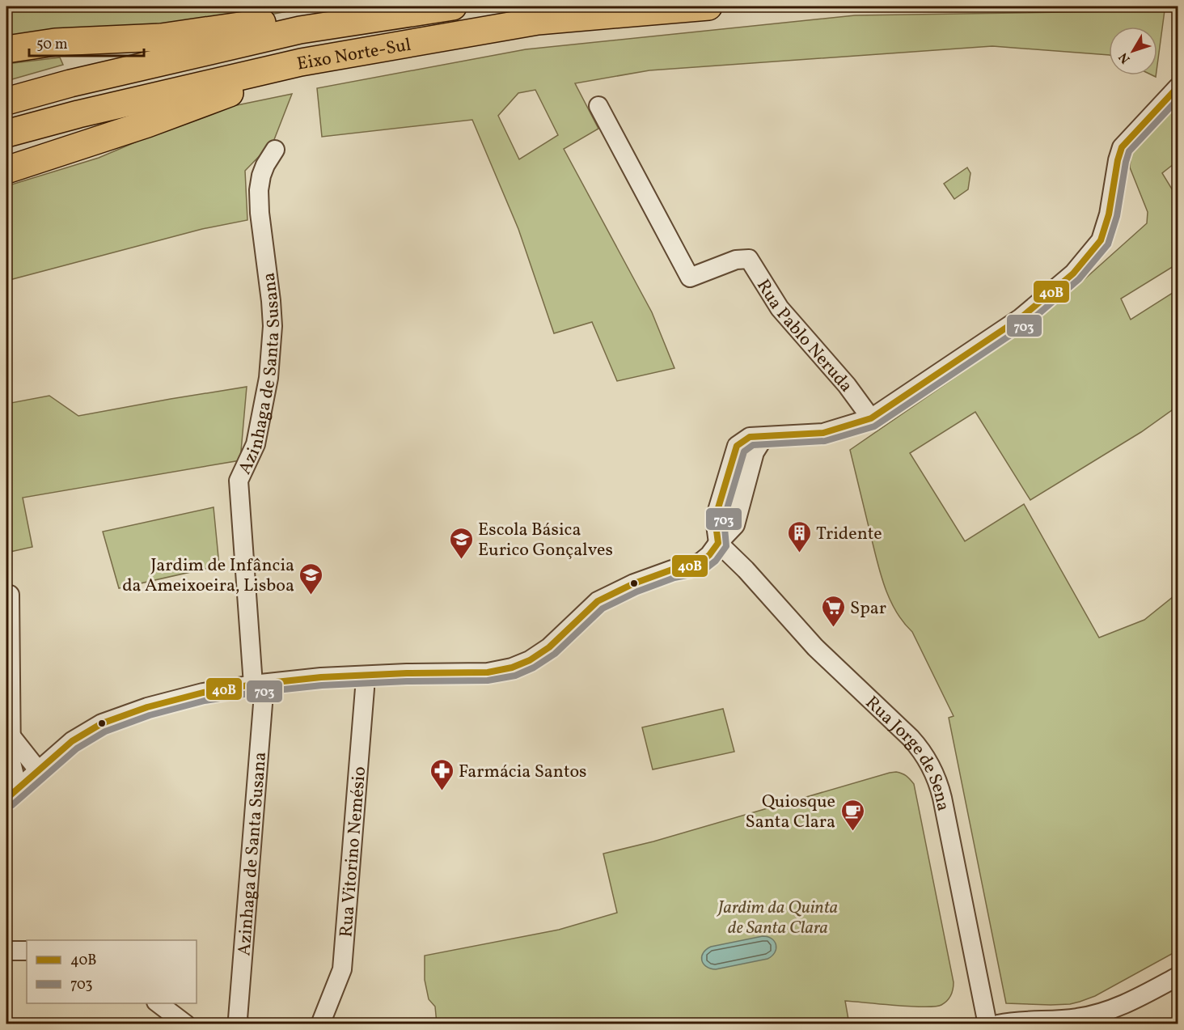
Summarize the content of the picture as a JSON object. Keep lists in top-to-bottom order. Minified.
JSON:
{"streets":{"highway":["Eixo Norte-Sul"],"street":["Rua Pablo Neruda","Azinhaga de Santa Susana","Rua Jorge de Sena","Rua Vitorino Nemésio"]},"parks":["Jardim da Quinta de Santa Clara"],"places":{"building":["Tridente"],"school or university":["Escola Básica Eurico Gonçalves","Jardim de Infância da Ameixoeira, Lisboa"],"supermarket":["Spar"],"pharmacy":["Farmácia Santos"],"cafe":["Quiosque Santa Clara"]},"lines":["transit line 40B","transit line 703"],"legend":["40B","703"],"scale_bar":"50 m","north":"bottom left"}
